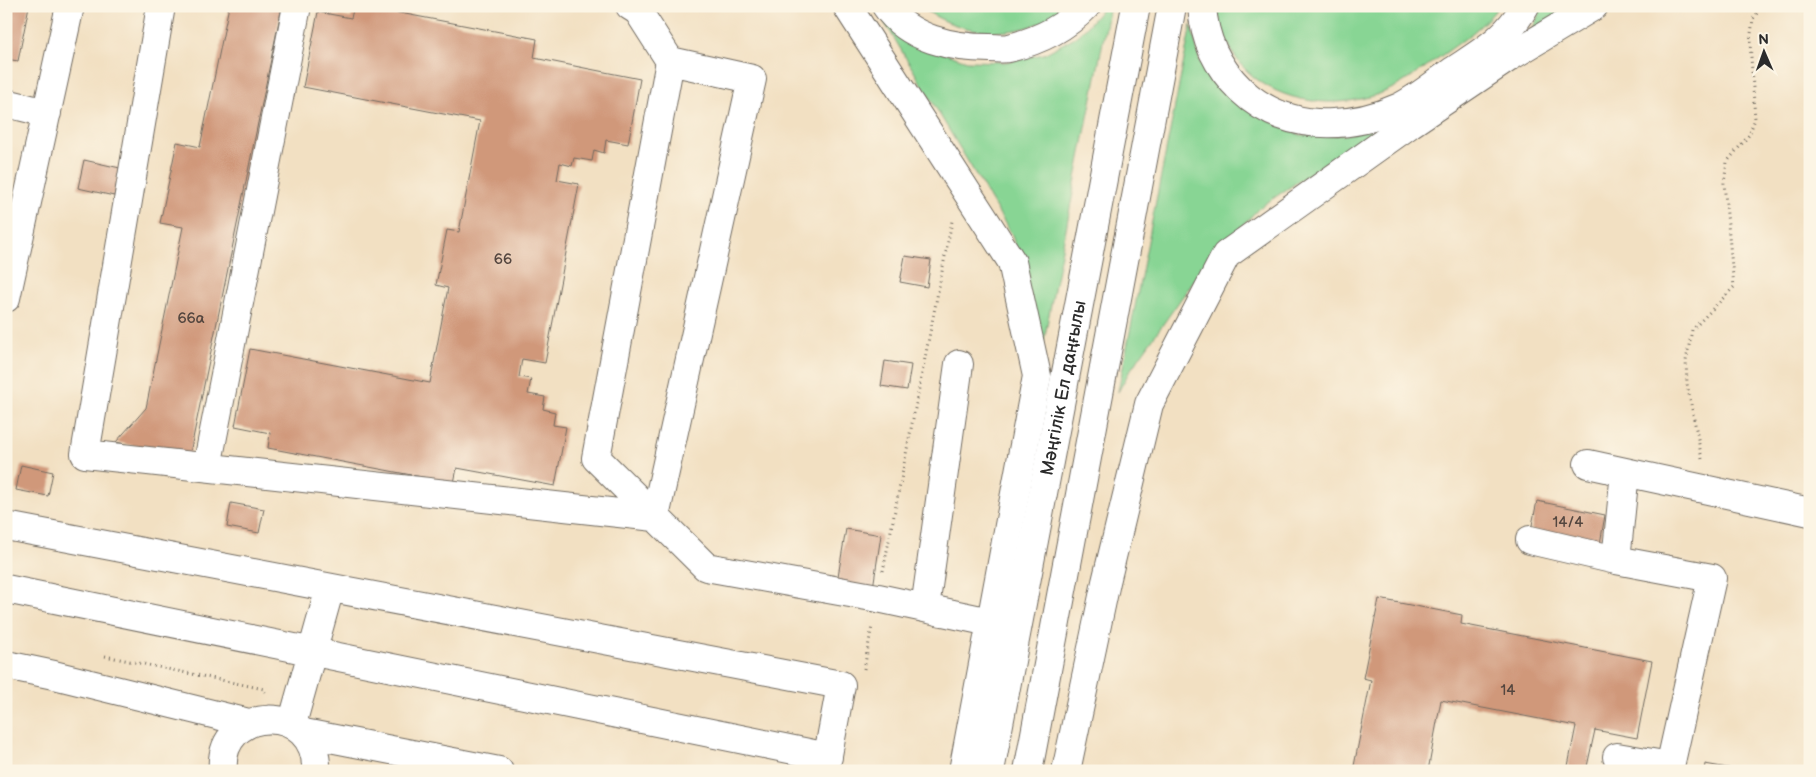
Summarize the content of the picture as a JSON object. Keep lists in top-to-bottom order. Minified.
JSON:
{"streets":{"main road":["Мәңгілік Ел даңғылы"]},"house_numbers":["66","66а","14/4","14"],"north":"top"}
